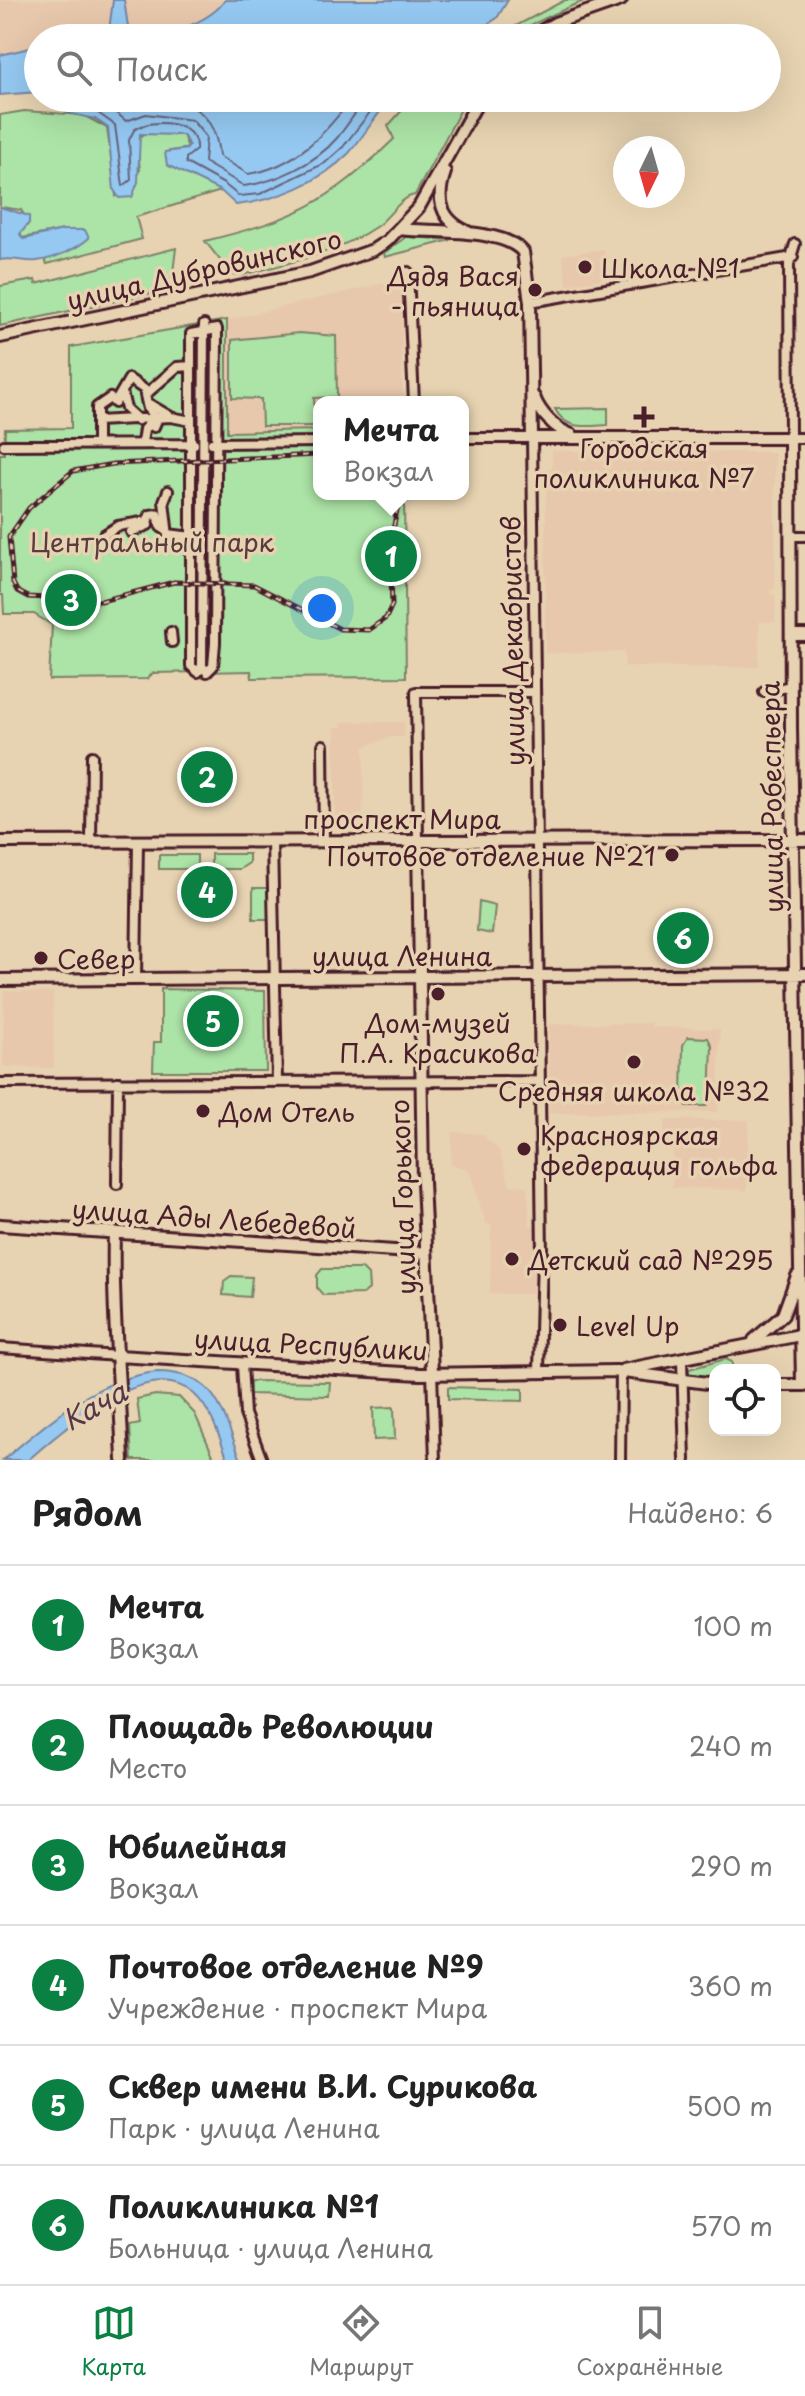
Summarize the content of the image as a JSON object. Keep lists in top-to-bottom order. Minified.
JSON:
{"streets":{"main road":["улица Дубровинского","улица Декабристов","улица Робеспьера","проспект Мира","улица Ленина","улица Горького","улица Ады Лебедевой","улица Республики"]},"crossings":[["улица Декабристов","проспект Мира"],["улица Декабристов","улица Ленина"],["улица Декабристов","улица Горького"],["улица Декабристов","улица Республики"],["улица Робеспьера","проспект Мира"],["улица Робеспьера","улица Ленина"],["улица Робеспьера","улица Республики"],["проспект Мира","улица Горького"],["улица Ленина","улица Горького"],["улица Горького","улица Ады Лебедевой"],["улица Горького","улица Республики"]],"water":["Кача"],"parks":["Центральный парк"],"places":{"other":["Школа №1","Дядя Вася - пьяница","Почтовое отделение №21","Север","Дом-музей П.А. Красикова","Средняя школа №32","Дом Отель","Красноярская федерация гольфа","Детский сад №295","Level Up"],"health":["Городская поликлиника №7"]},"north":"bottom","page":{"search":"Поиск","popup":["Мечта","Вокзал"],"pins":["1","3","2","4","6","5"],"heading":["Рядом","Найдено: 6"],"list":[{"mark":"1","name":"Мечта","note":"Вокзал","value":"100 m"},{"mark":"2","name":"Площадь Революции","note":"Место","value":"240 m"},{"mark":"3","name":"Юбилейная","note":"Вокзал","value":"290 m"},{"mark":"4","name":"Почтовое отделение №9","note":"Учреждение · проспект Мира","value":"360 m"},{"mark":"5","name":"Сквер имени В.И. Сурикова","note":"Парк · улица Ленина","value":"500 m"},{"mark":"6","name":"Поликлиника №1","note":"Больница · улица Ленина","value":"570 m"}],"nav":["Карта","Маршрут","Сохранённые"]}}
